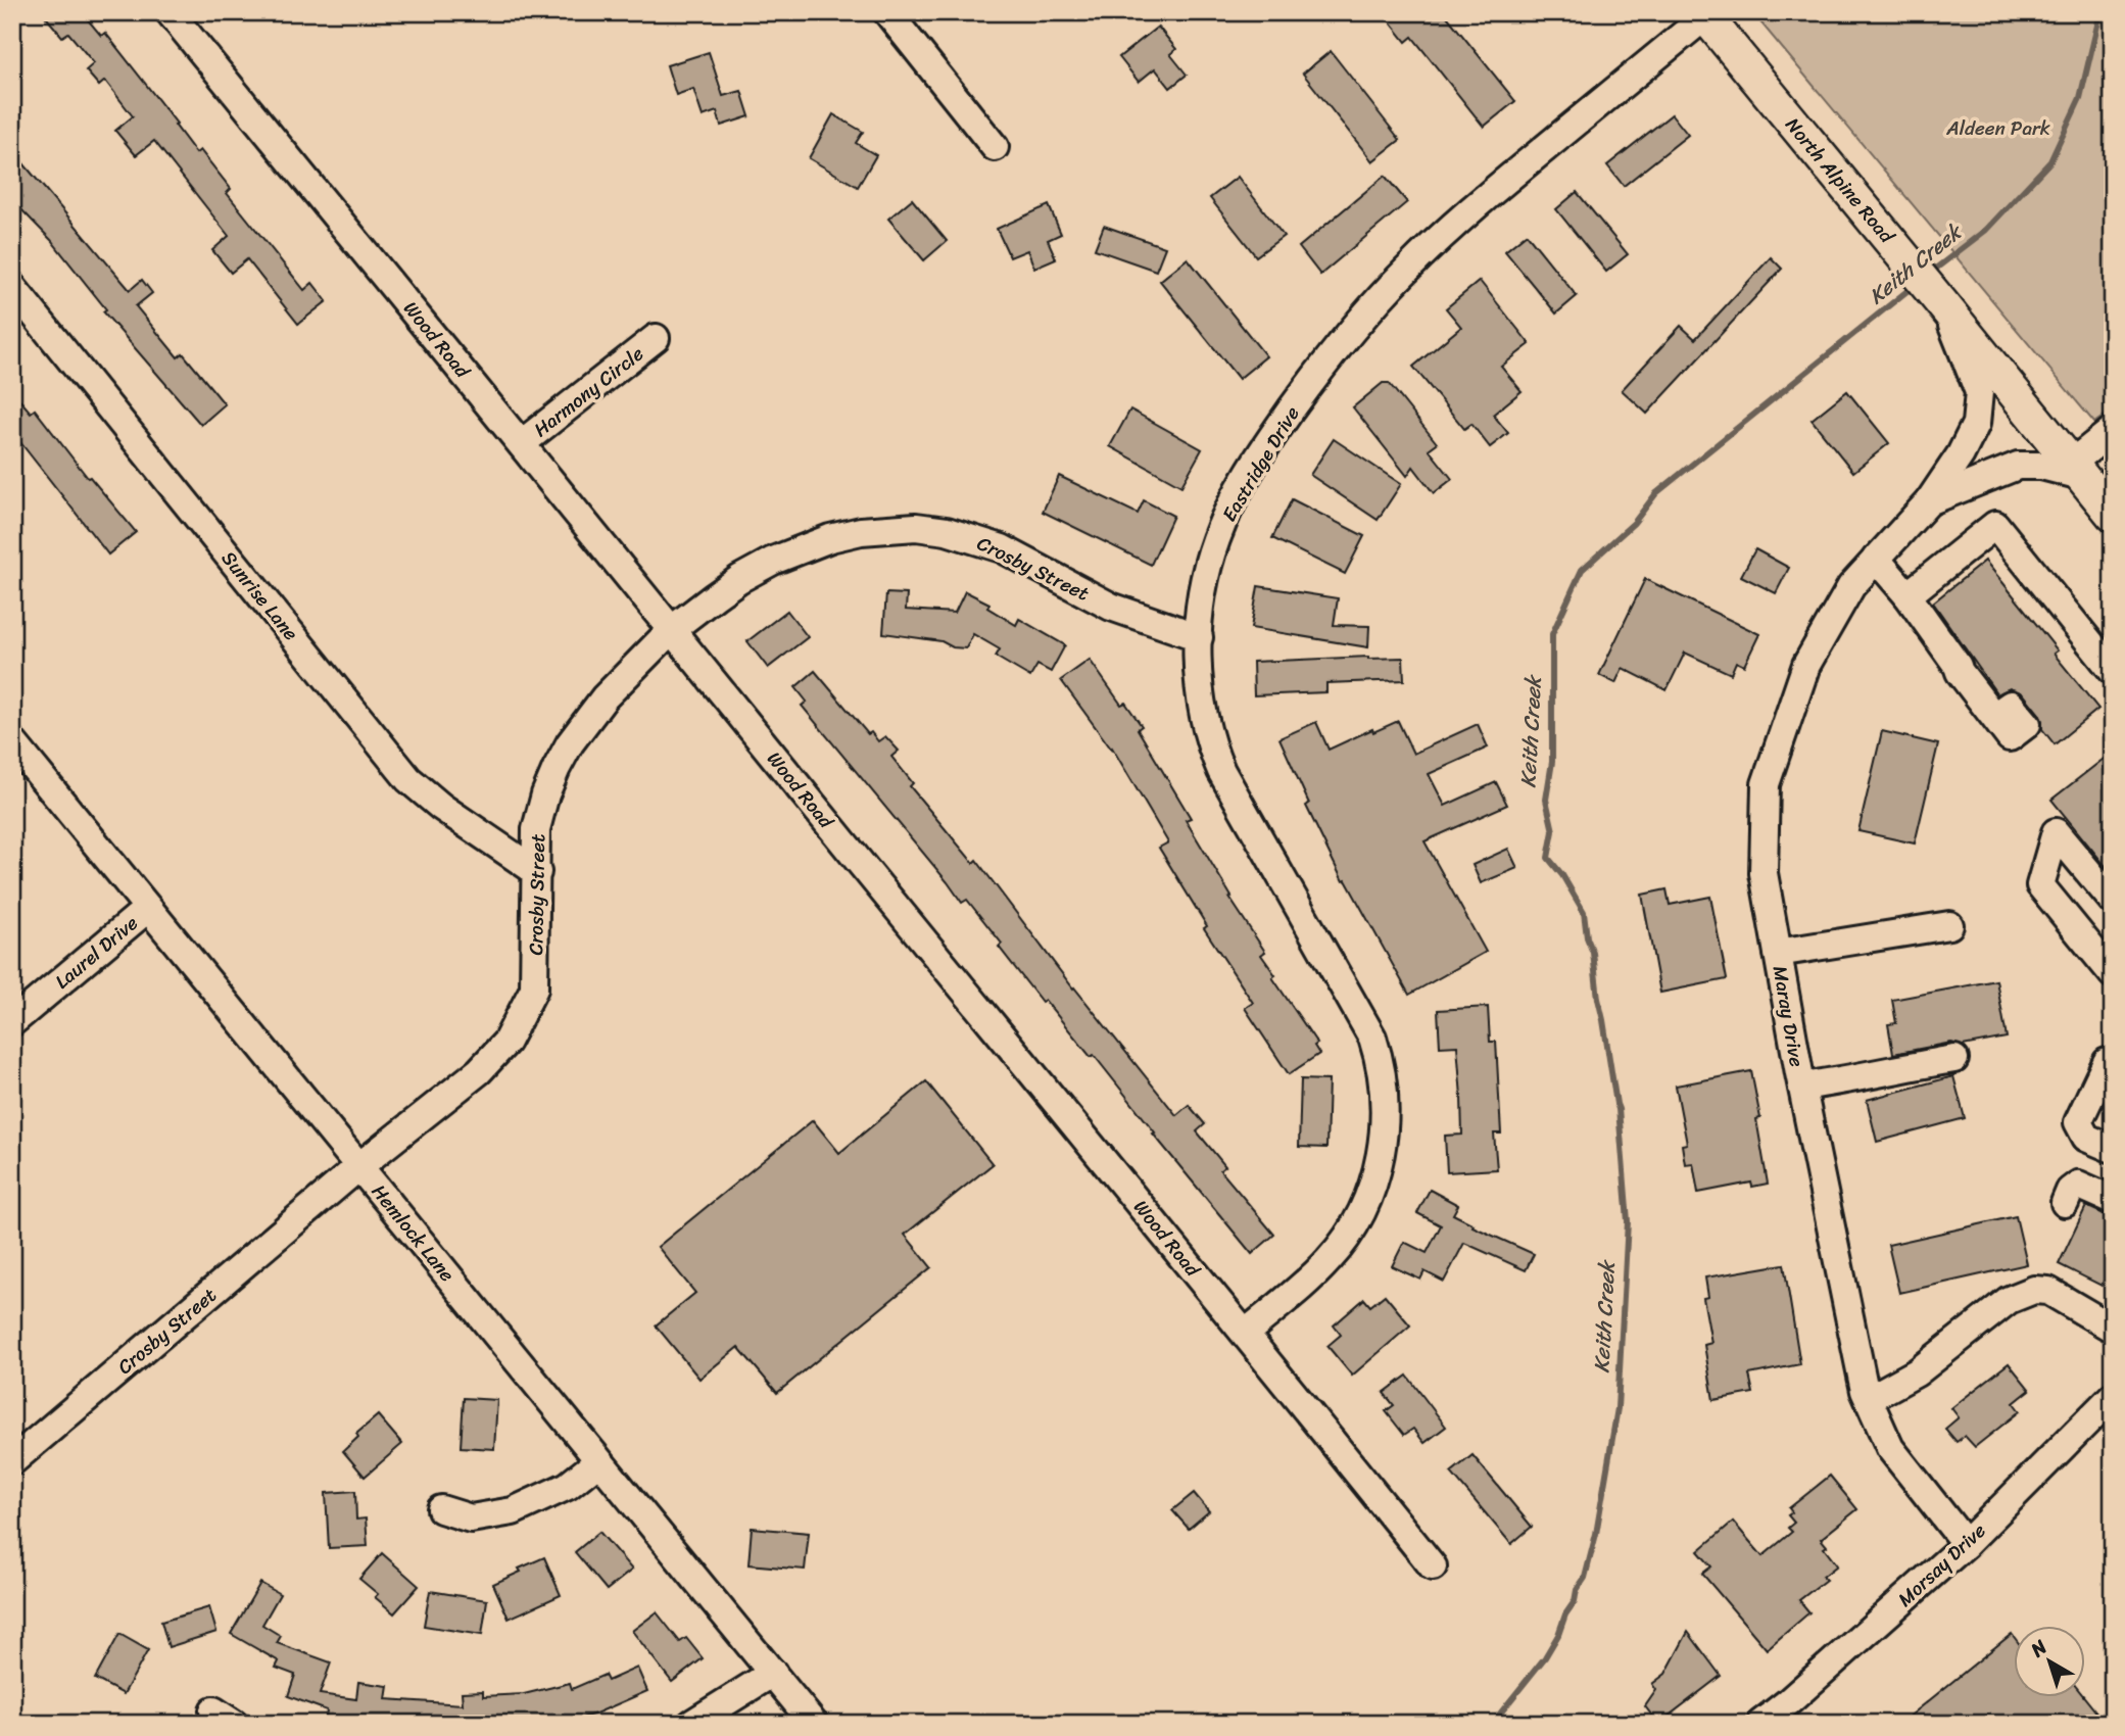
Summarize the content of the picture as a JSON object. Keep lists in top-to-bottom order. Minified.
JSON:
{"streets":{"main road":["North Alpine Road"],"street":["Wood Road","Harmony Circle","Eastridge Drive","Crosby Street","Sunrise Lane","Laurel Drive","Maray Drive","Hemlock Lane","Morsay Drive"]},"crossings":[["North Alpine Road","Eastridge Drive"],["North Alpine Road","Maray Drive"],["Wood Road","Harmony Circle"],["Wood Road","Eastridge Drive"],["Wood Road","Crosby Street"],["Eastridge Drive","Crosby Street"],["Crosby Street","Sunrise Lane"],["Crosby Street","Hemlock Lane"],["Laurel Drive","Hemlock Lane"],["Maray Drive","Morsay Drive"]],"water":["Keith Creek"],"parks":["Aldeen Park"],"north":"top left"}
